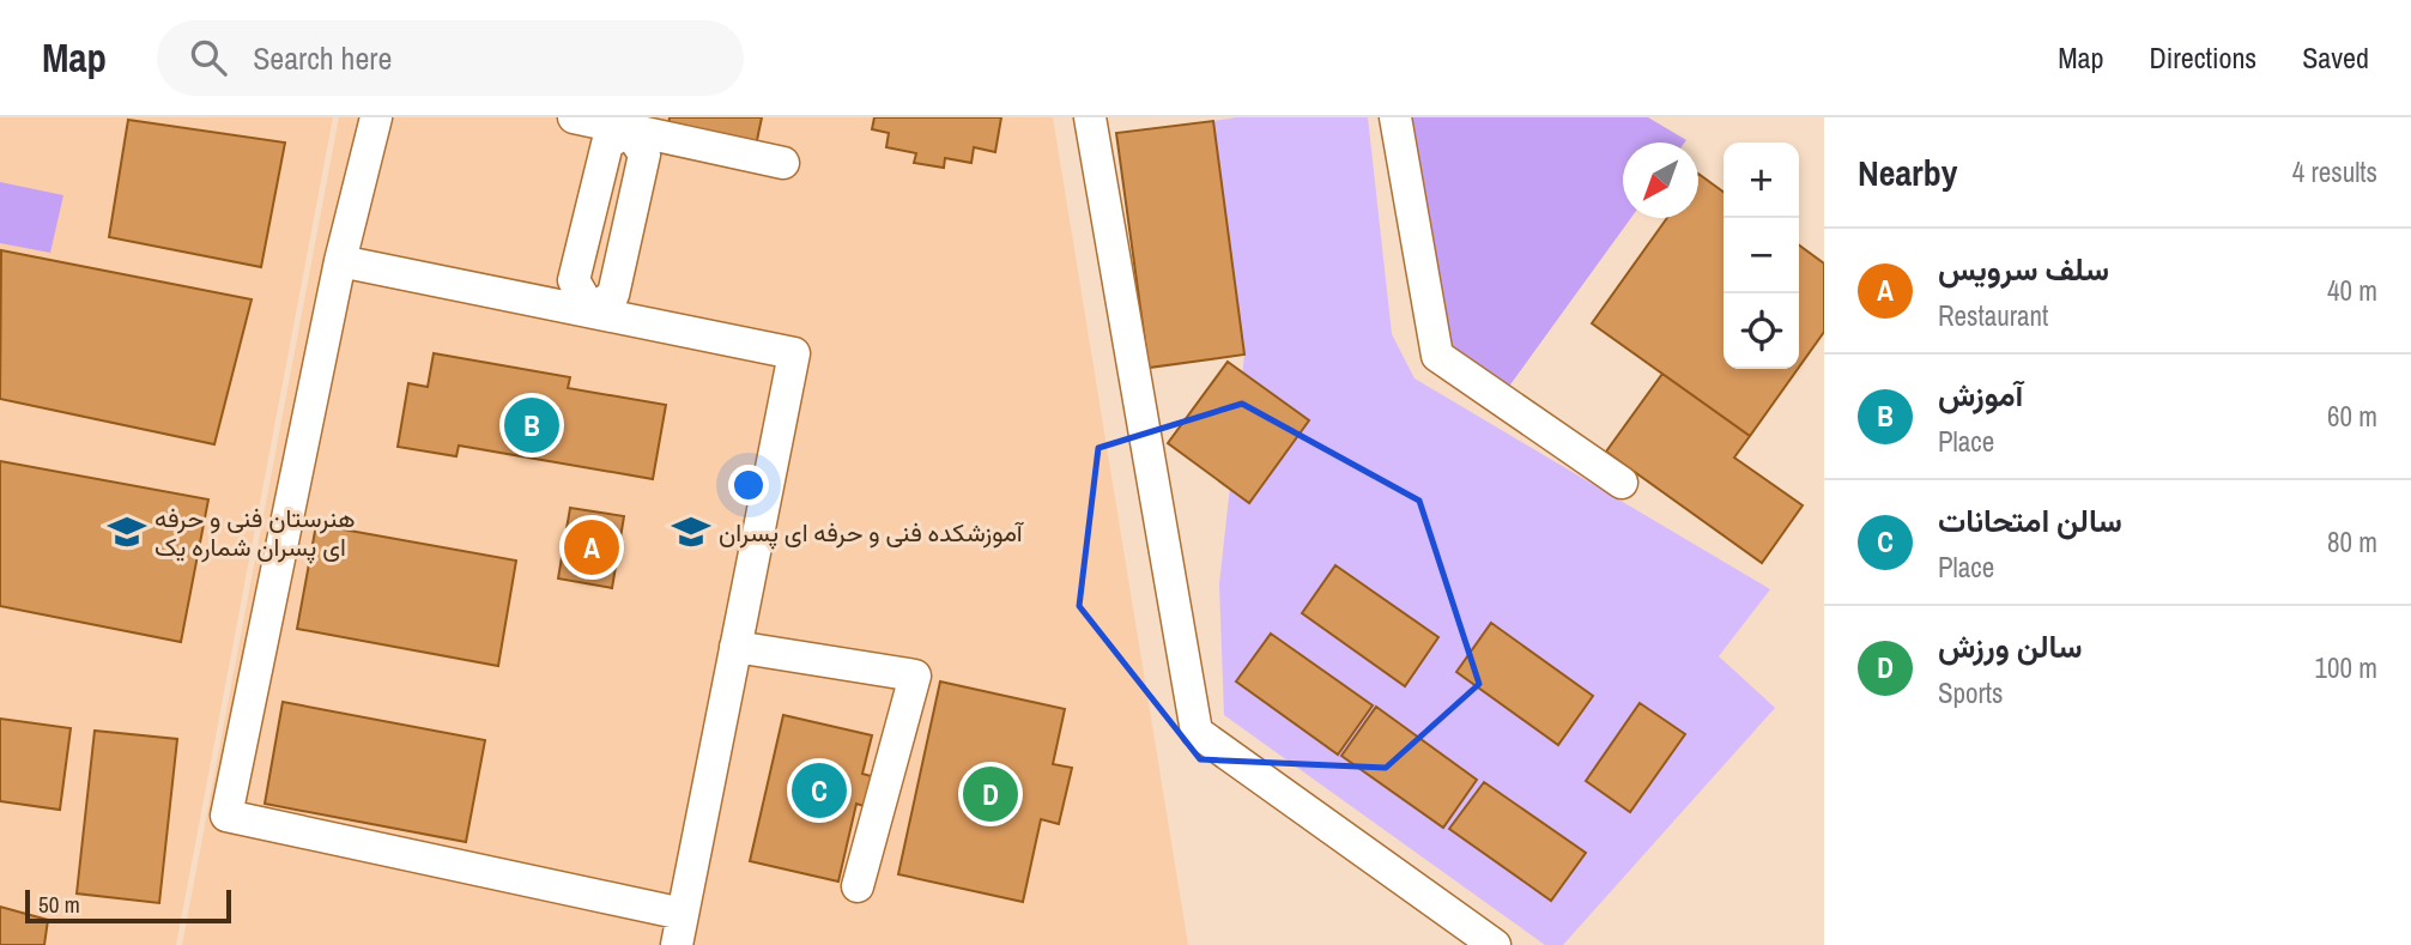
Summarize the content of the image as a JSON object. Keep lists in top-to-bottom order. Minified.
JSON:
{"places":{"school or university":["هنرستان فنی و حرفه ای پسران شماره یک","آموزشکده فنی و حرفه ای پسران"]},"scale_bar":"50 m","north":"bottom left","page":{"header":"Map","search":"Search here","nav":["Map","Directions","Saved"],"heading":["Nearby","4 results"],"map_buttons":["+","−"],"list":[{"mark":"A","name":"سلف سرویس","note":"Restaurant","value":"40 m"},{"mark":"B","name":"آموزش","note":"Place","value":"60 m"},{"mark":"C","name":"سالن امتحانات","note":"Place","value":"80 m"},{"mark":"D","name":"سالن ورزش","note":"Sports","value":"100 m"}],"pins":["B","A","C","D"],"scale":"50 m"}}
